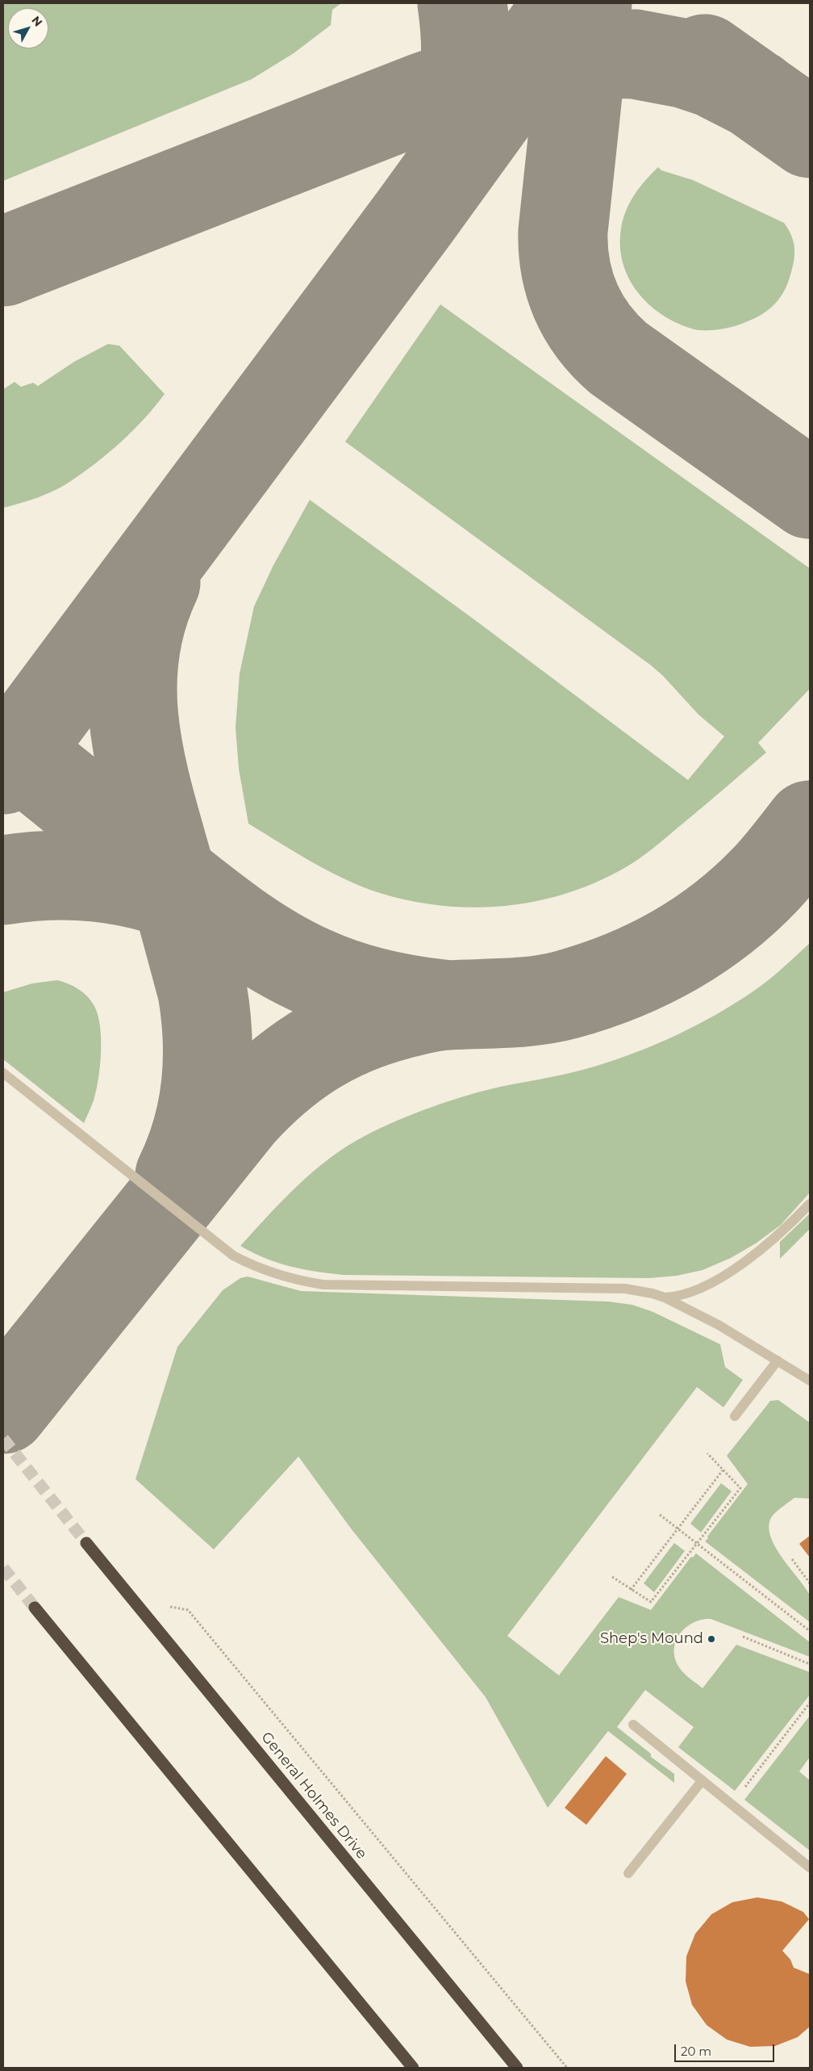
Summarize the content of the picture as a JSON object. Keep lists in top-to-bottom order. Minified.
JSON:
{"streets":{"highway":["General Holmes Drive"]},"places":["Shep's Mound"],"scale_bar":"20 m","north":"top right"}
